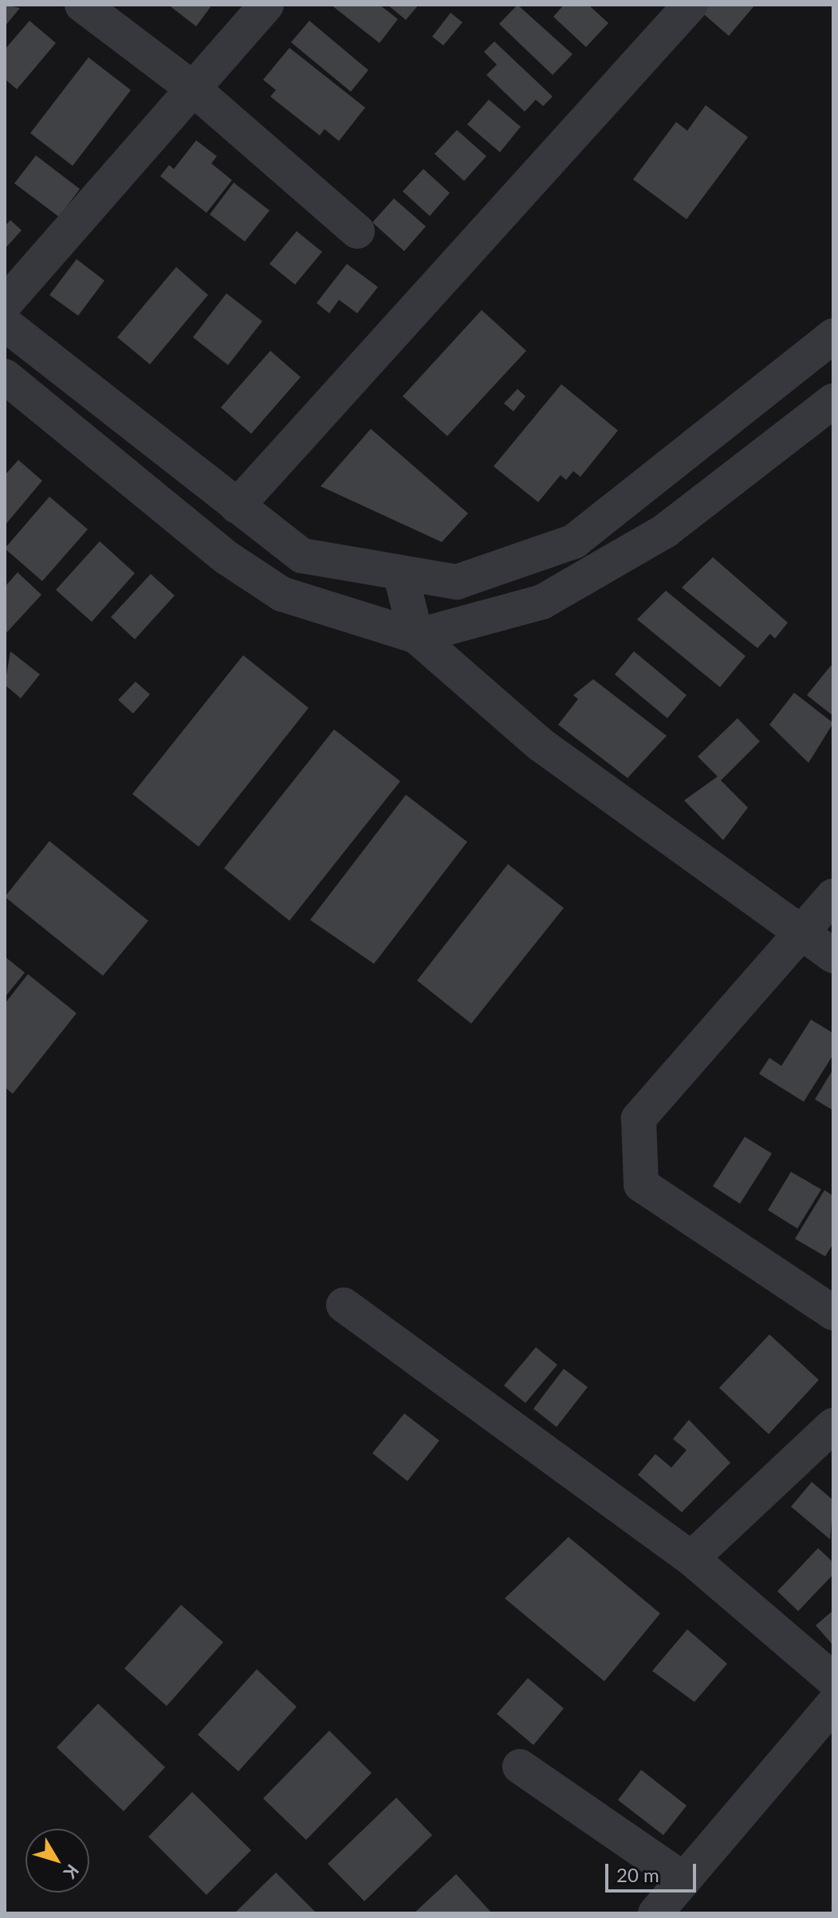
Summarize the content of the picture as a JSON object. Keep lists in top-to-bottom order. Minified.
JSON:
{"scale_bar":"20 m","north":"bottom right"}
